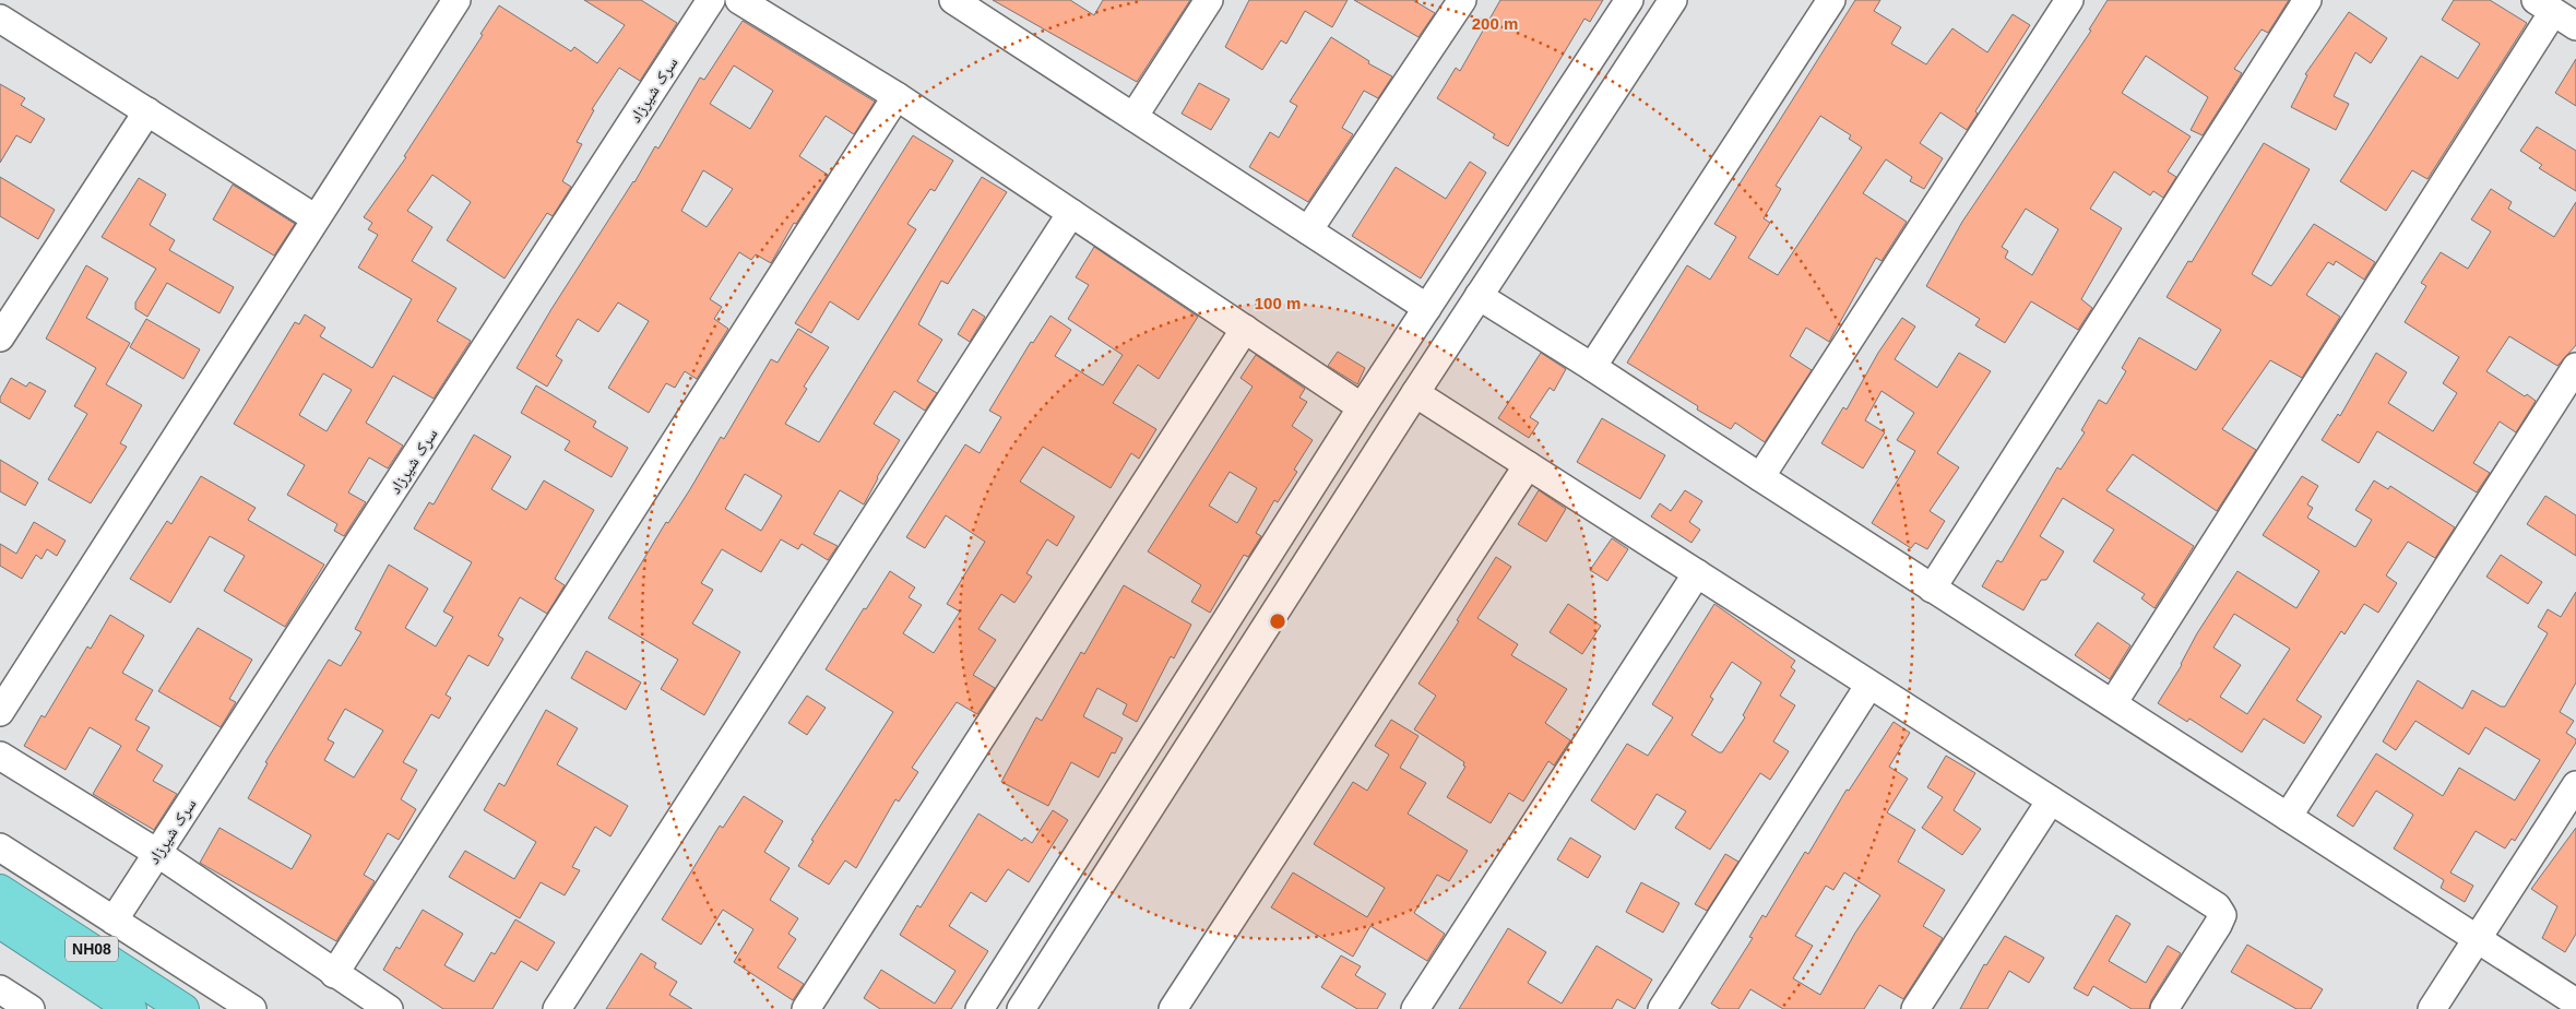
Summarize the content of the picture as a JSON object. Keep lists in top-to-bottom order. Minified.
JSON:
{"streets":{"highway":["NH08"],"street":["سرک شیرزاد"]},"rings":["200 m","100 m"]}
